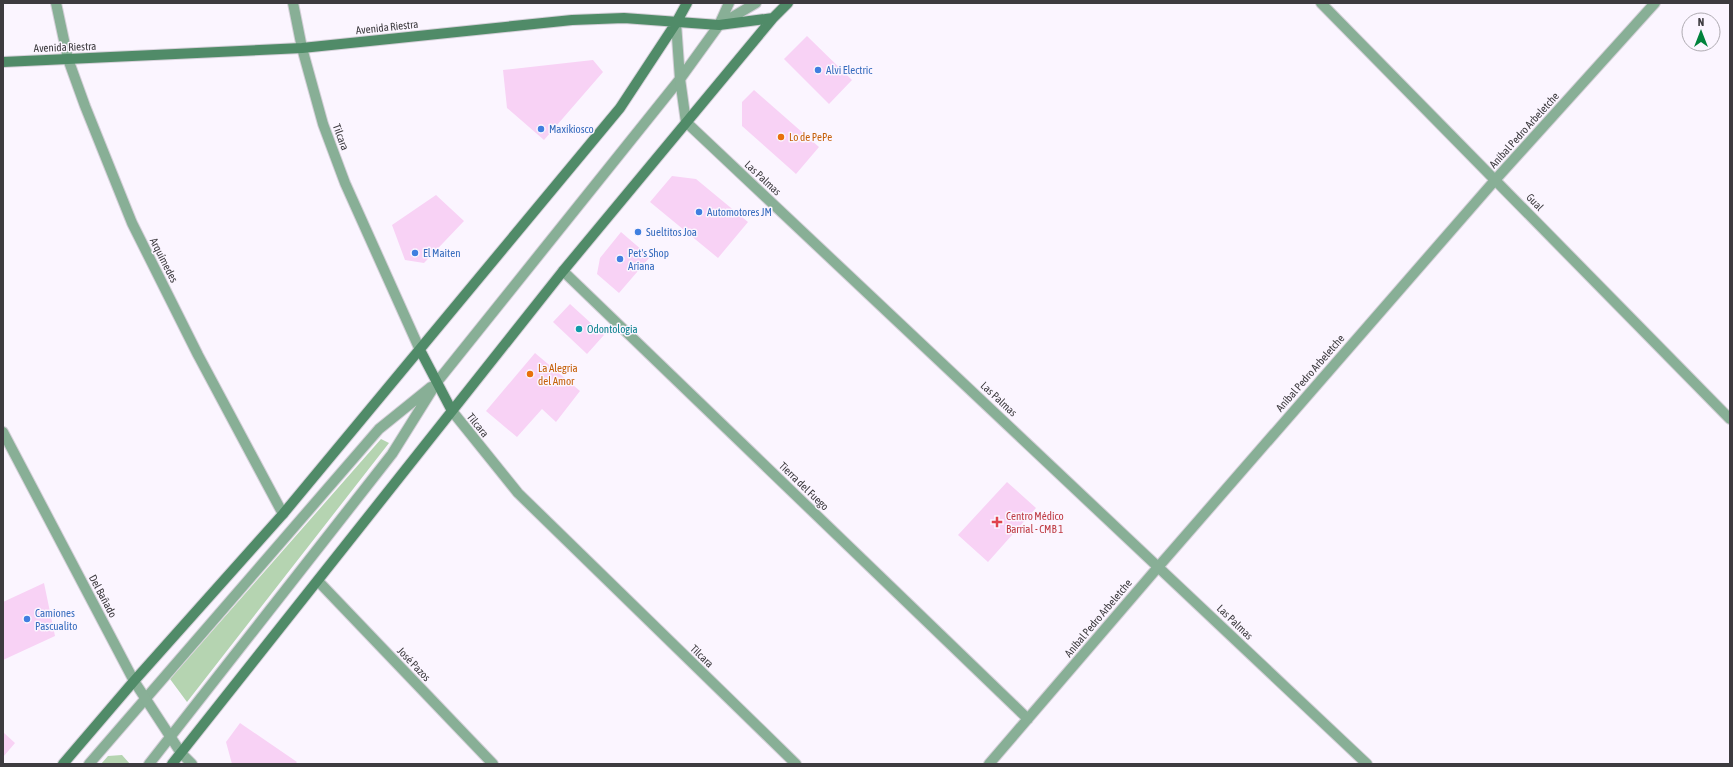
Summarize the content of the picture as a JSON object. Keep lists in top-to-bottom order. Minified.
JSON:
{"streets":{"main road":["Avenida Riestra","Tilcara"],"street":["Aníbal Pedro Arbeletche","Las Palmas","Gual","Arquímedes","Tierra del Fuego","Del Bañado","José Pazos"]},"crossings":[["Avenida Riestra","Tilcara"],["Avenida Riestra","Arquímedes"],["Aníbal Pedro Arbeletche","Las Palmas"],["Aníbal Pedro Arbeletche","Gual"],["Aníbal Pedro Arbeletche","Tierra del Fuego"]],"places":{"other":["Alvi Electric","Maxikiosco","Lo de PePe","Automotores JM","Sueltitos Joa","El Maiten","Pet's Shop Ariana","Odontologia","La Alegria del Amor","Camiones Pascualito"],"health":["Centro Médico Barrial - CMB 1"]},"north":"top"}
